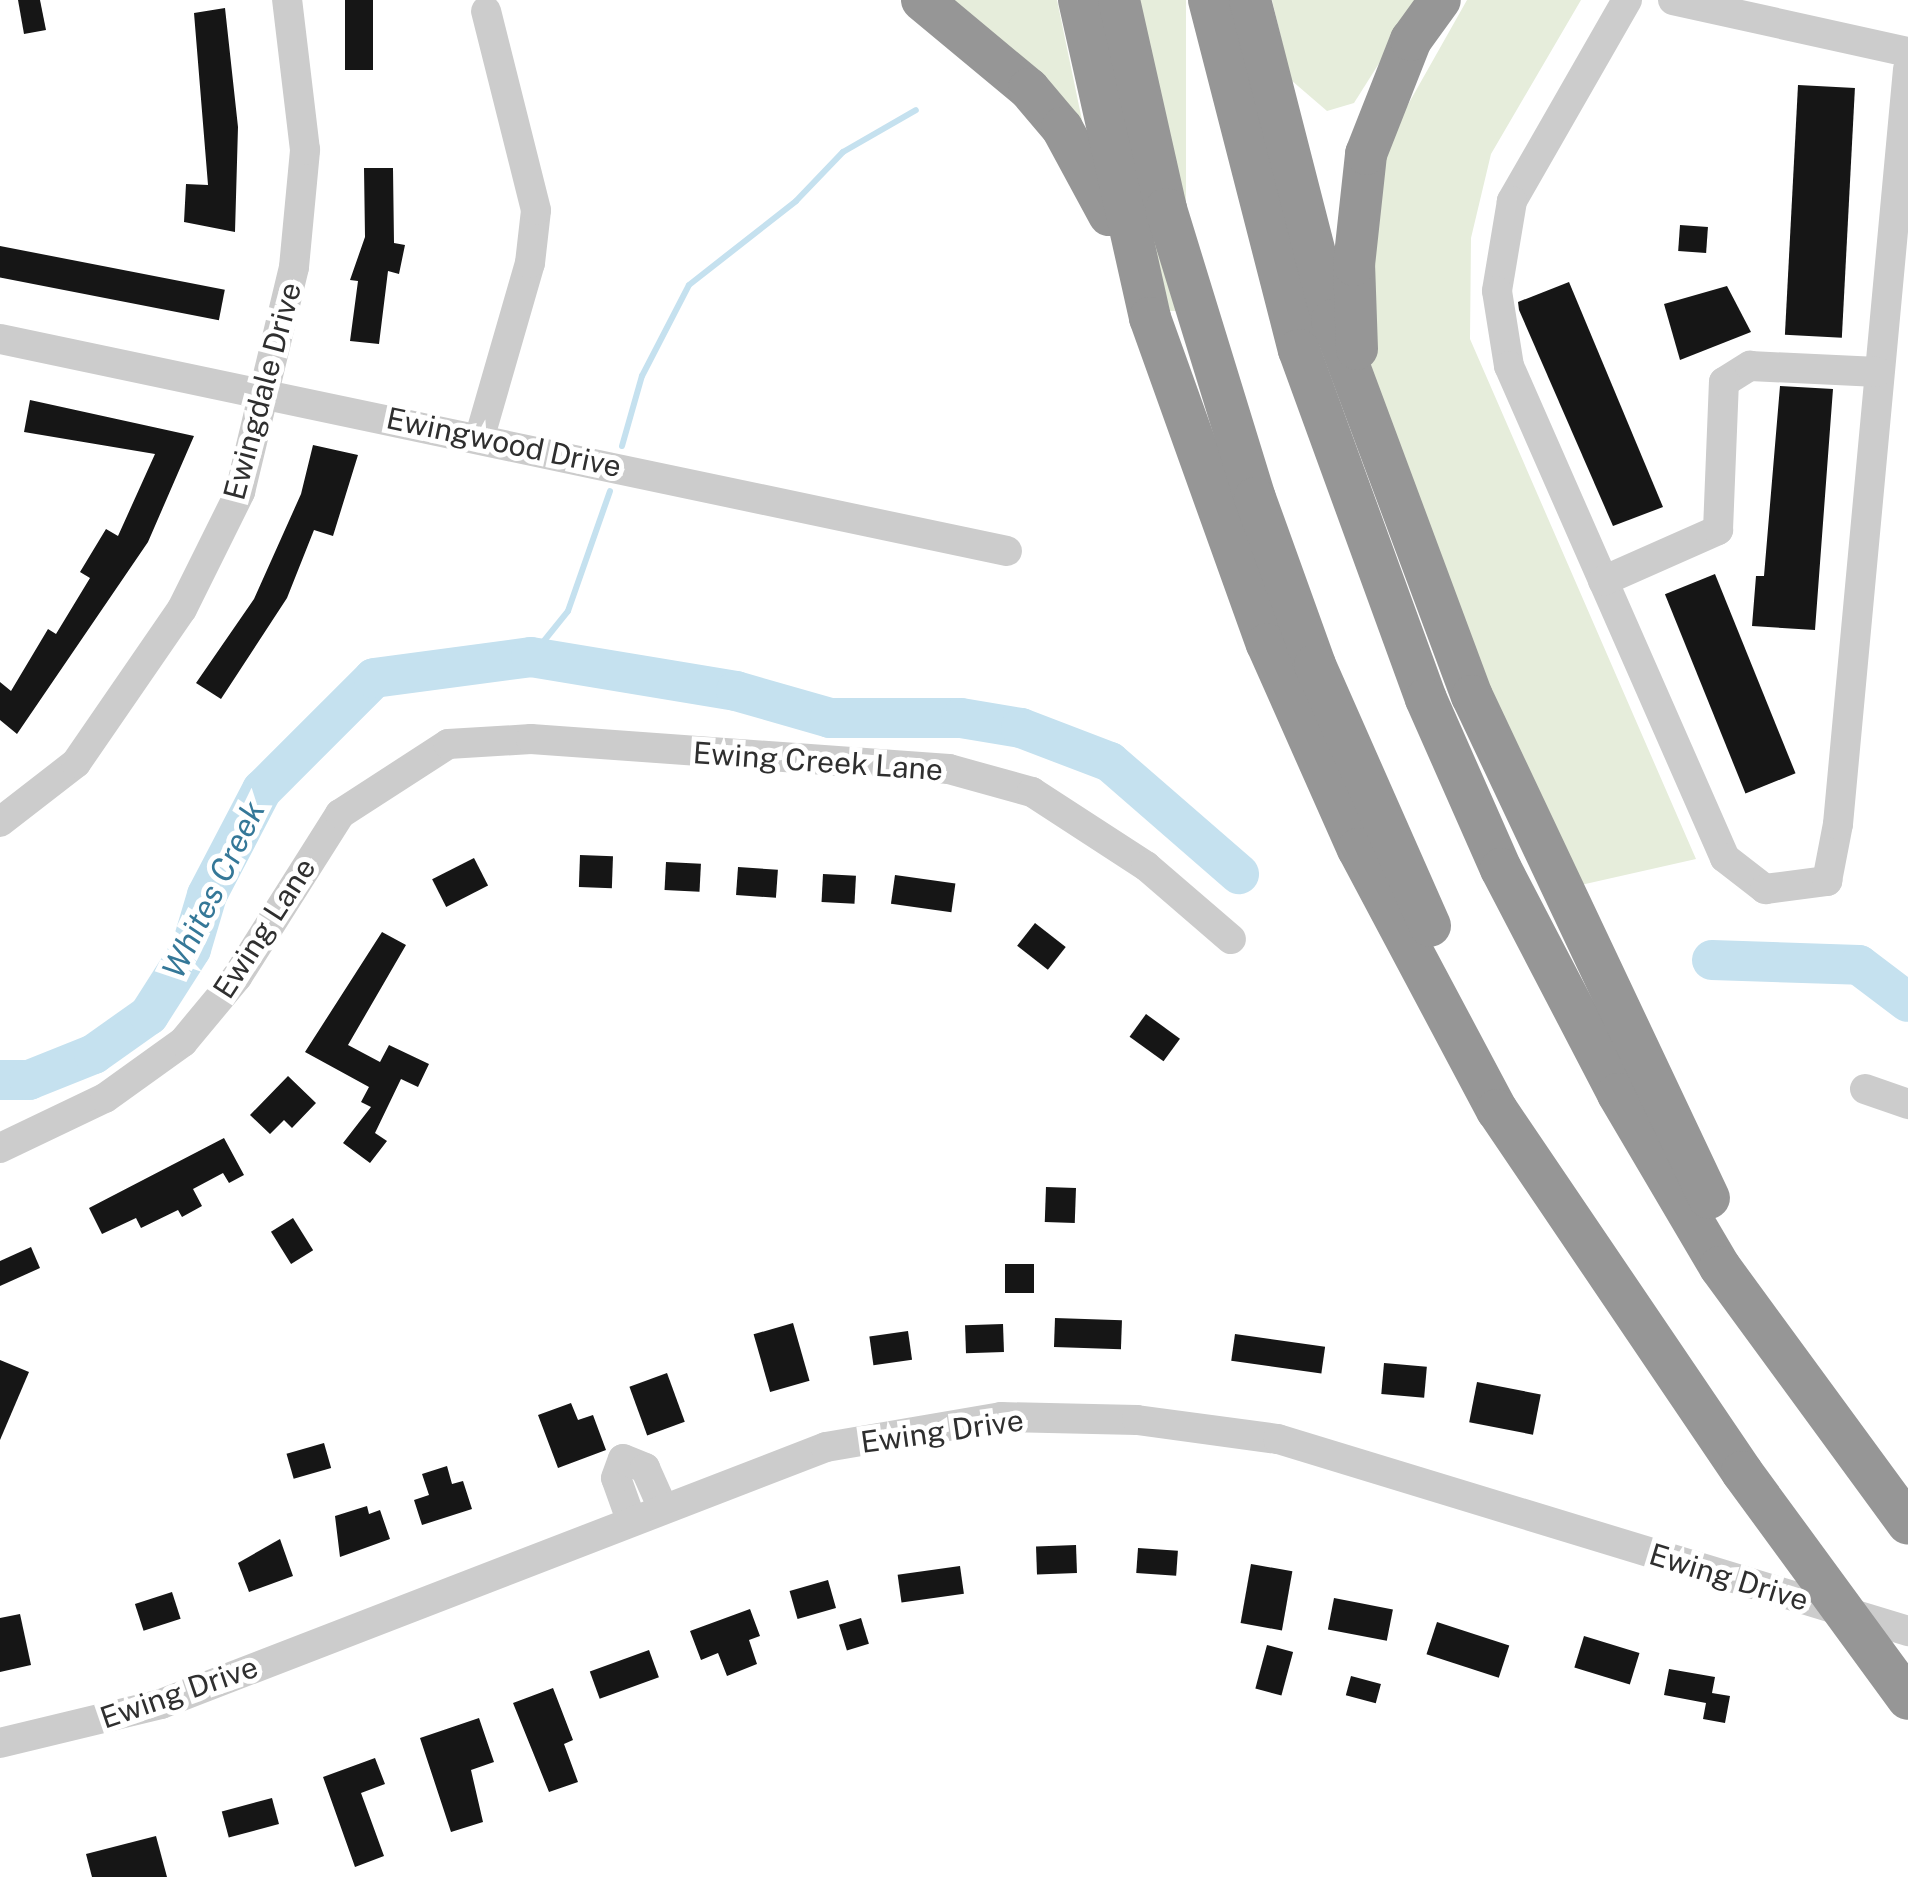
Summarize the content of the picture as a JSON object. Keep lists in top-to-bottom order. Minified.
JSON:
{"streets":{"street":["Ewingdale Drive","Ewingwood Drive","Ewing Creek Lane","Ewing Lane","Ewing Drive"]},"crossings":[["Ewingdale Drive","Ewingwood Drive"],["Ewing Creek Lane","Ewing Lane"]],"water":["Whites Creek"]}
